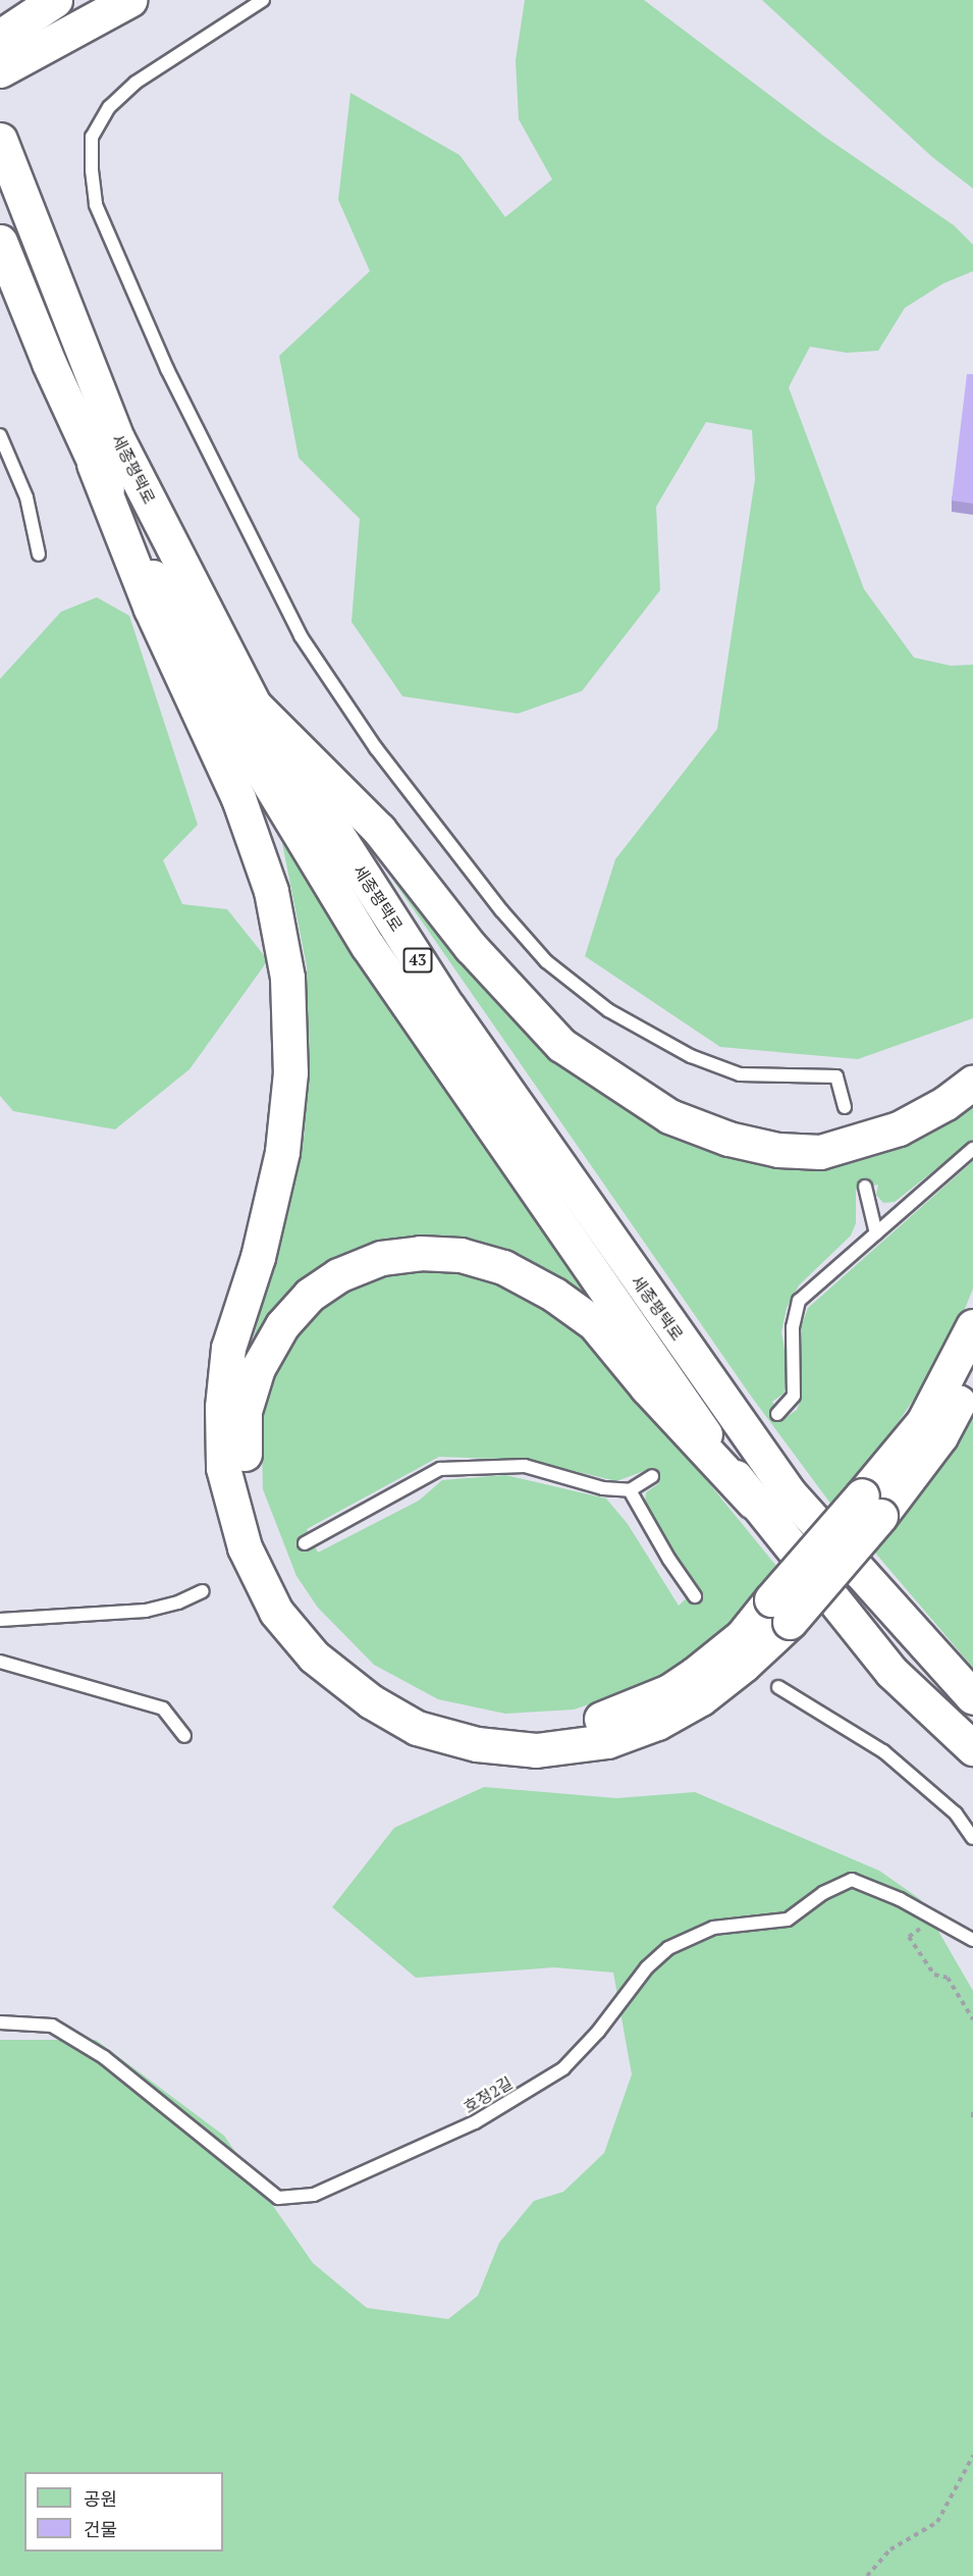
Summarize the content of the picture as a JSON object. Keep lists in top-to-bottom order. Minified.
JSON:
{"streets":{"highway":["세종평택로","43"],"lane":["호정2길"]},"legend":["공원","건물"]}
